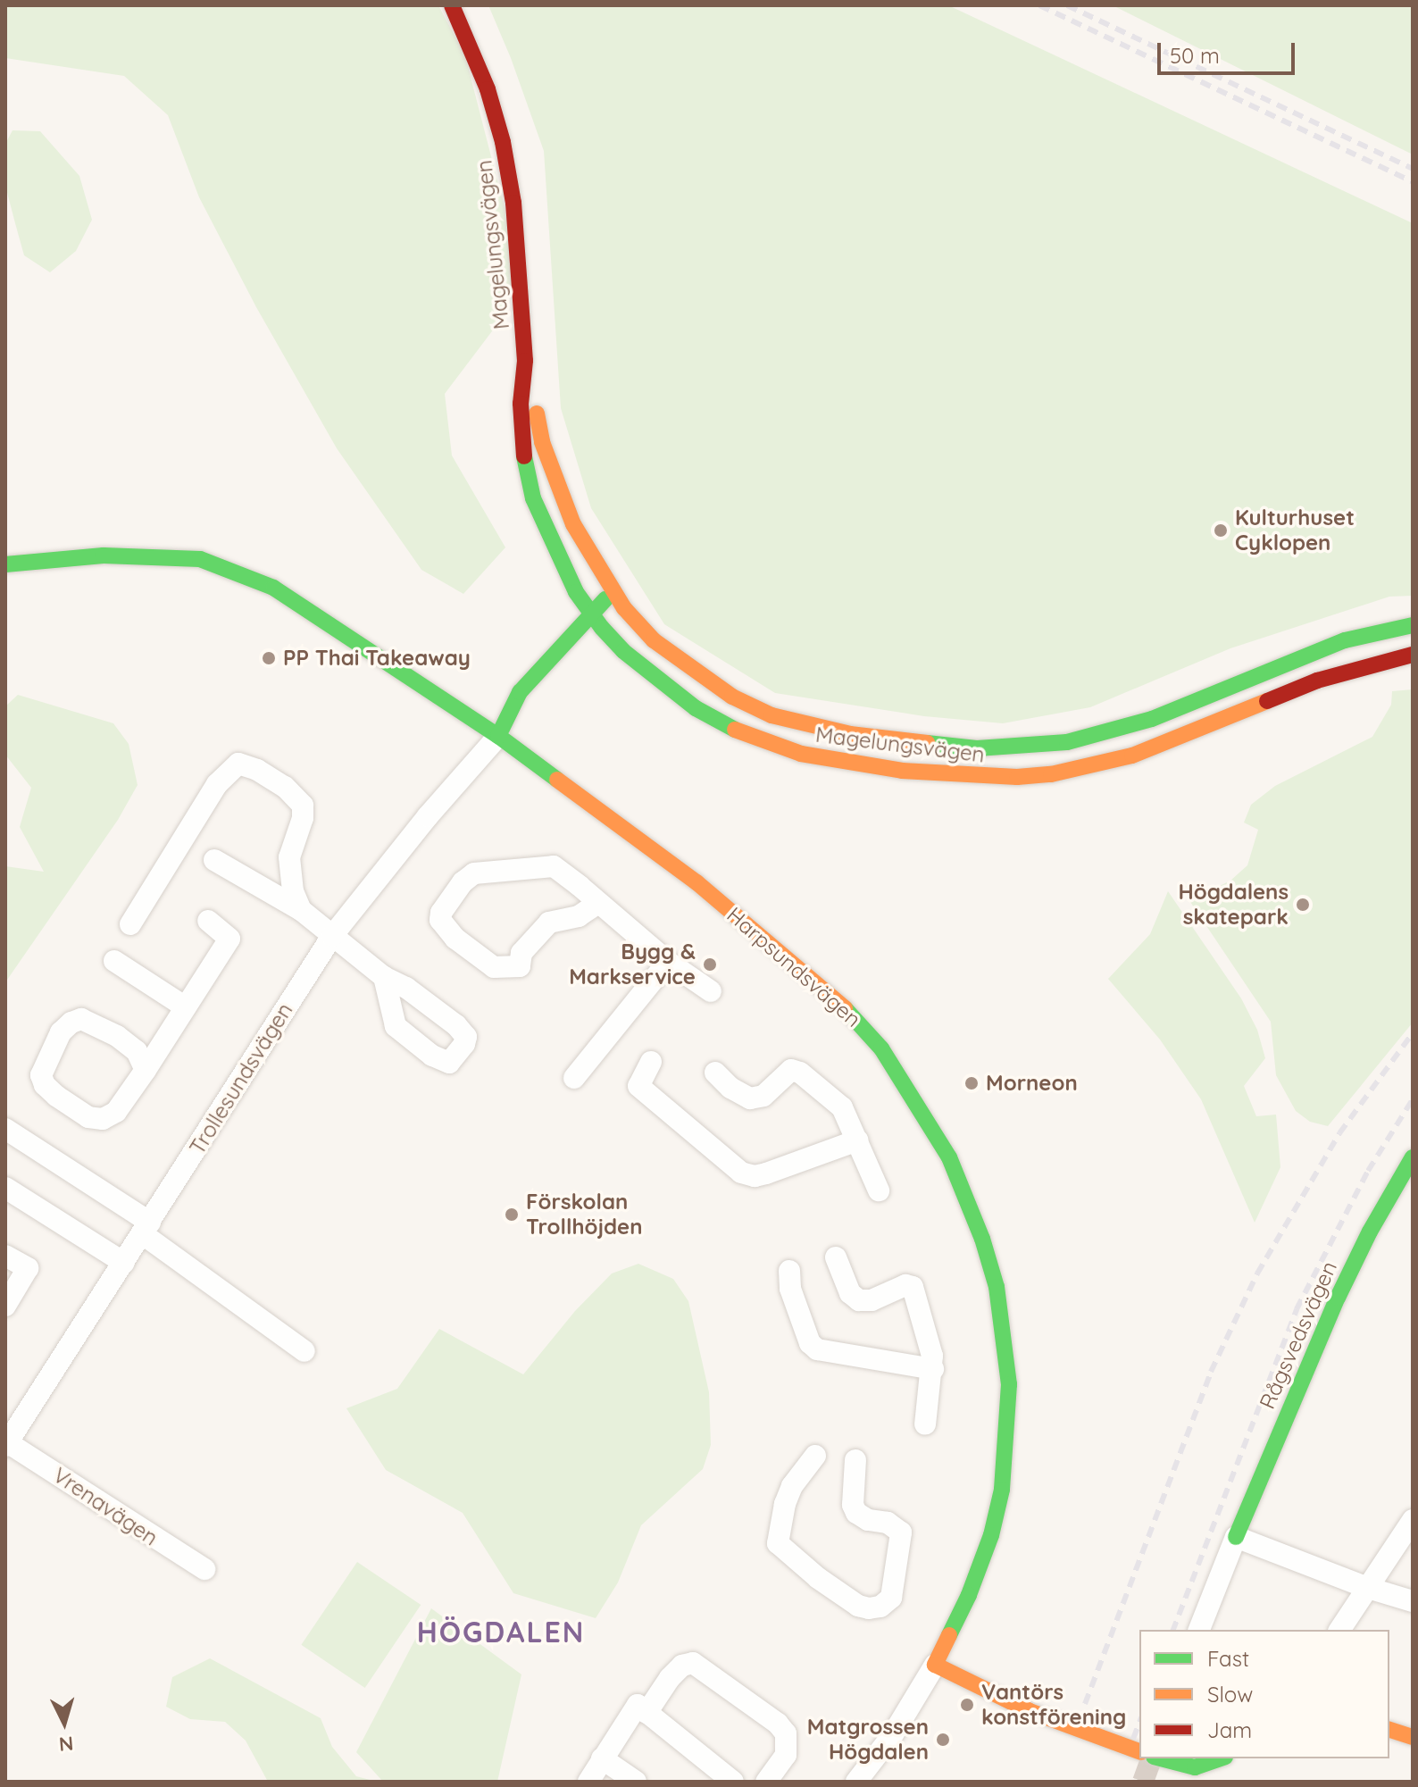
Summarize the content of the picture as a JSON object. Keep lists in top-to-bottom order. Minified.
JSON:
{"streets":{"street":["Magelungsvägen","Harpsundsvägen","Trollesundsvägen","Rågsvedsvägen","Vrenavägen"]},"crossings":[["Magelungsvägen","Trollesundsvägen"],["Harpsundsvägen","Trollesundsvägen"],["Trollesundsvägen","Vrenavägen"]],"districts":["HÖGDALEN"],"places":["Kulturhuset Cyklopen","PP Thai Takeaway","Högdalens skatepark","Bygg & Markservice","Morneon","Förskolan Trollhöjden","Vantörs konstförening","Matgrossen Högdalen"],"legend":["Fast","Slow","Jam"],"scale_bar":"50 m","north":"bottom"}
